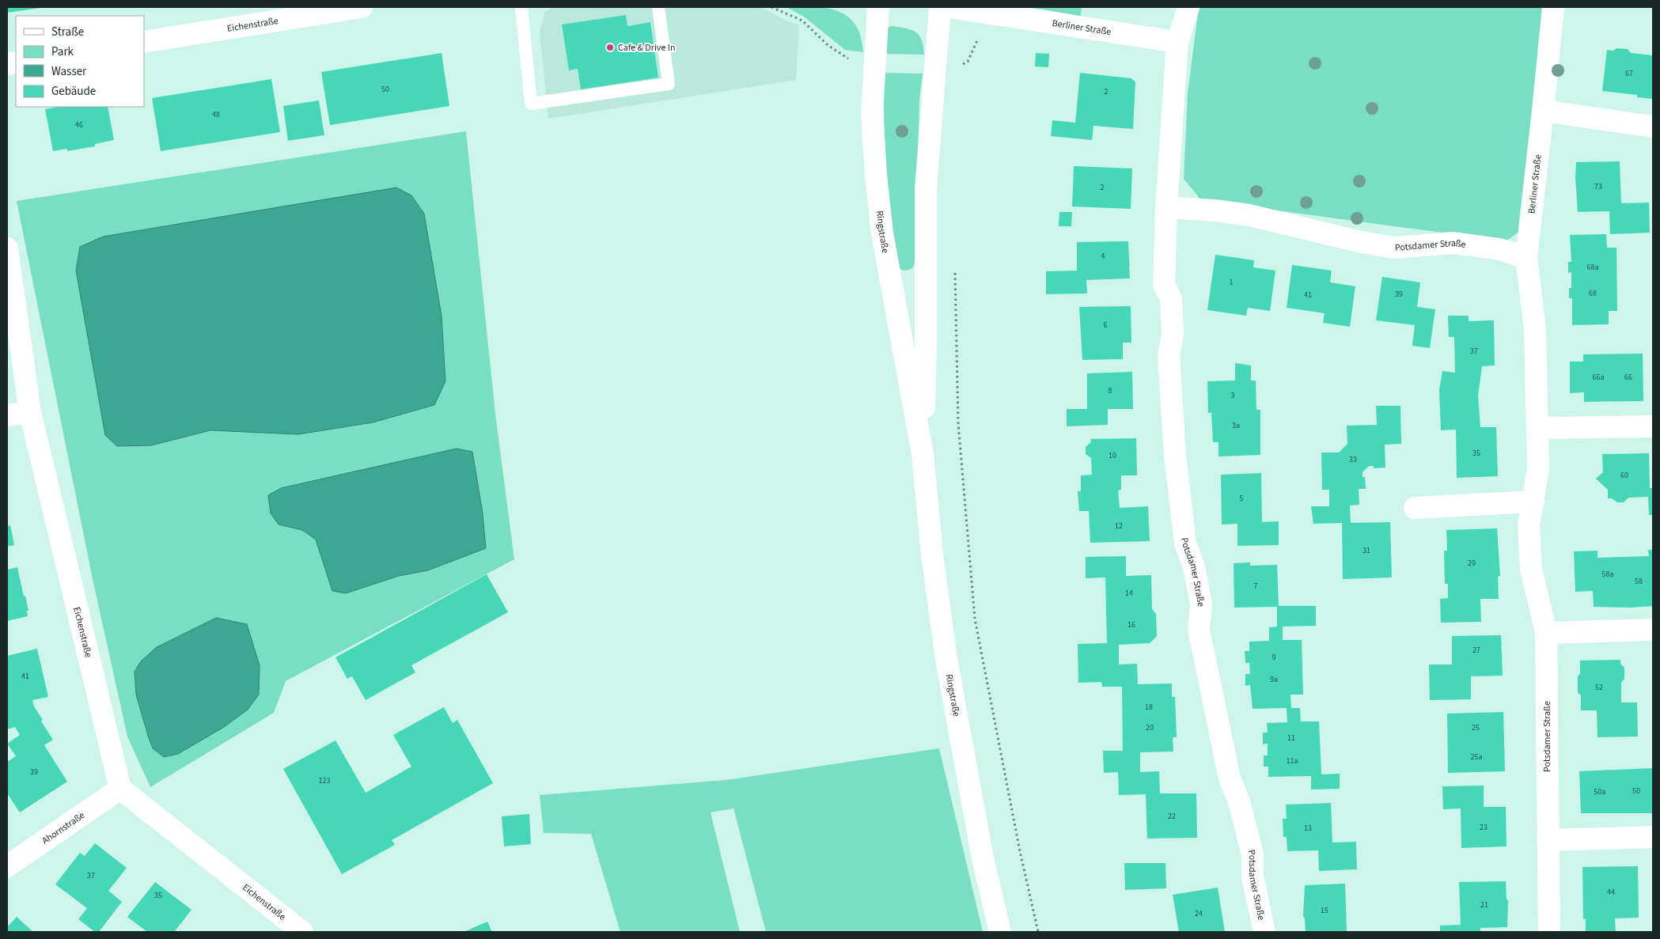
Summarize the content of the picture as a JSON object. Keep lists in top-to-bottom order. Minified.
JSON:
{"streets":{"street":["Eichenstraße","Berliner Straße","Ringstraße","Potsdamer Straße","Ahornstraße"]},"crossings":[["Eichenstraße","Ahornstraße"],["Berliner Straße","Potsdamer Straße"]],"places":["Cafe & Drive In"],"house_numbers":["67","50","2","48","46","73","2","4","68a","1","68","39","41","6","37","66a","66","8","3","3a","35","10","33","60","5","12","31","29","58a","58","7","14","16","27","9","41","9a","52","18","20","25","11","25a","11a","39","123","50","50a","22","23","13","37","44","35","21","15","24"],"legend":["Straße","Park","Wasser","Gebäude"]}
